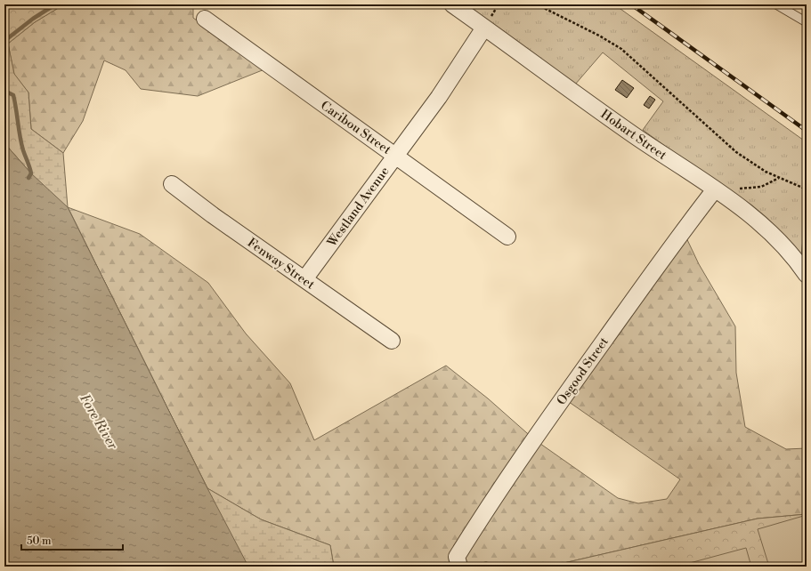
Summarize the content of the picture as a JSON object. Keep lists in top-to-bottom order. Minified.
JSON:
{"streets":{"street":["Caribou Street","Hobart Street","Westland Avenue","Fenway Street","Osgood Street"]},"crossings":[["Caribou Street","Westland Avenue"],["Hobart Street","Westland Avenue"],["Hobart Street","Osgood Street"],["Westland Avenue","Fenway Street"]],"water":["Fore River"],"scale_bar":"50 m"}
